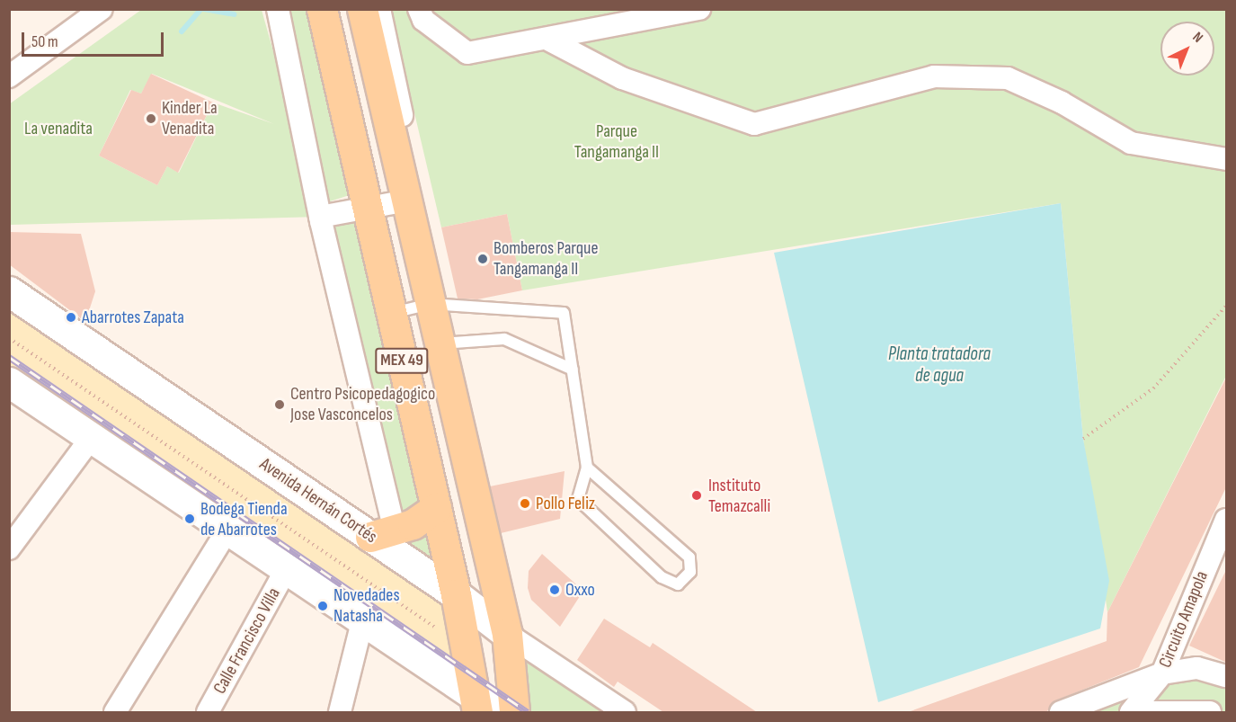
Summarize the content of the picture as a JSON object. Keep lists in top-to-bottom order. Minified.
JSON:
{"streets":{"main road":["MEX 49","Avenida Hernán Cortés"],"street":["Circuito Amapola","Calle Francisco Villa"]},"crossings":[["MEX 49","Avenida Hernán Cortés"]],"water":["Planta tratadora de agua"],"parks":["La venadita","Parque Tangamanga II"],"places":["Kinder La Venadita","Bomberos Parque Tangamanga II","Abarrotes Zapata","Centro Psicopedagogico Jose Vasconcelos","Instituto Temazcalli","Pollo Feliz","Bodega Tienda de Abarrotes","Oxxo","Novedades Natasha"],"scale_bar":"50 m","north":"top right"}
